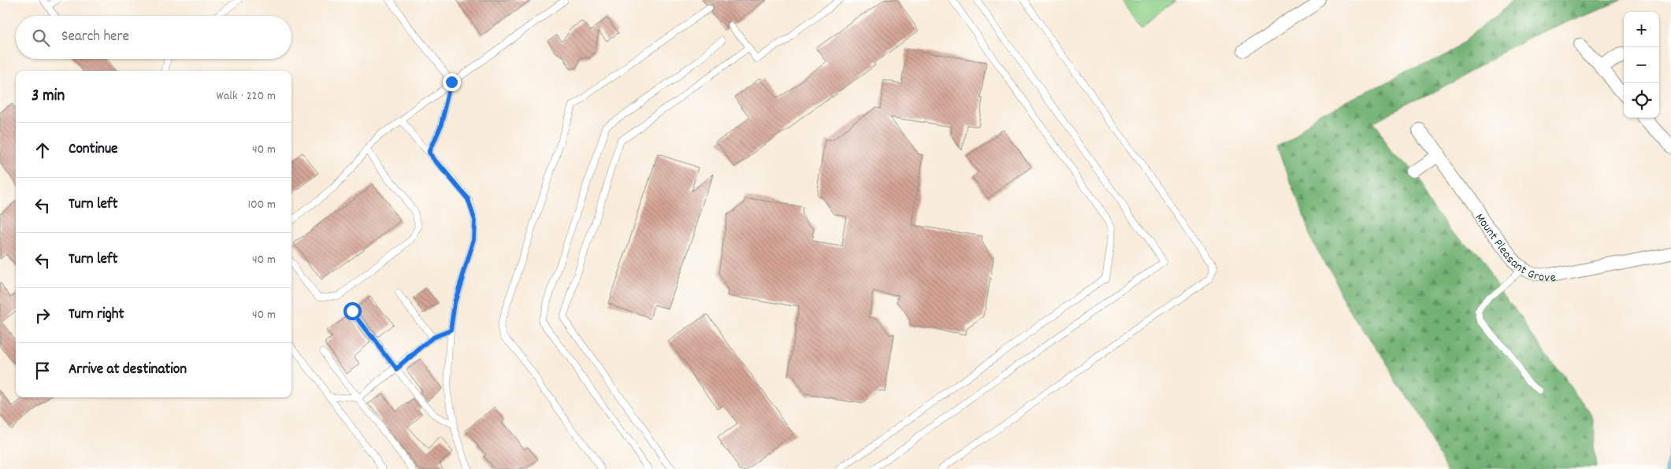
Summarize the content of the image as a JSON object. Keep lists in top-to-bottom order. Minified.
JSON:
{"streets":{"street":["Mount Pleasant Grove"]},"page":{"map_buttons":["+","−"],"search":"Search here","heading":["3 min","Walk · 220 m"],"list":[["Continue","40 m"],["Turn left","100 m"],["Turn left","40 m"],["Turn right","40 m"],"Arrive at destination"]}}
